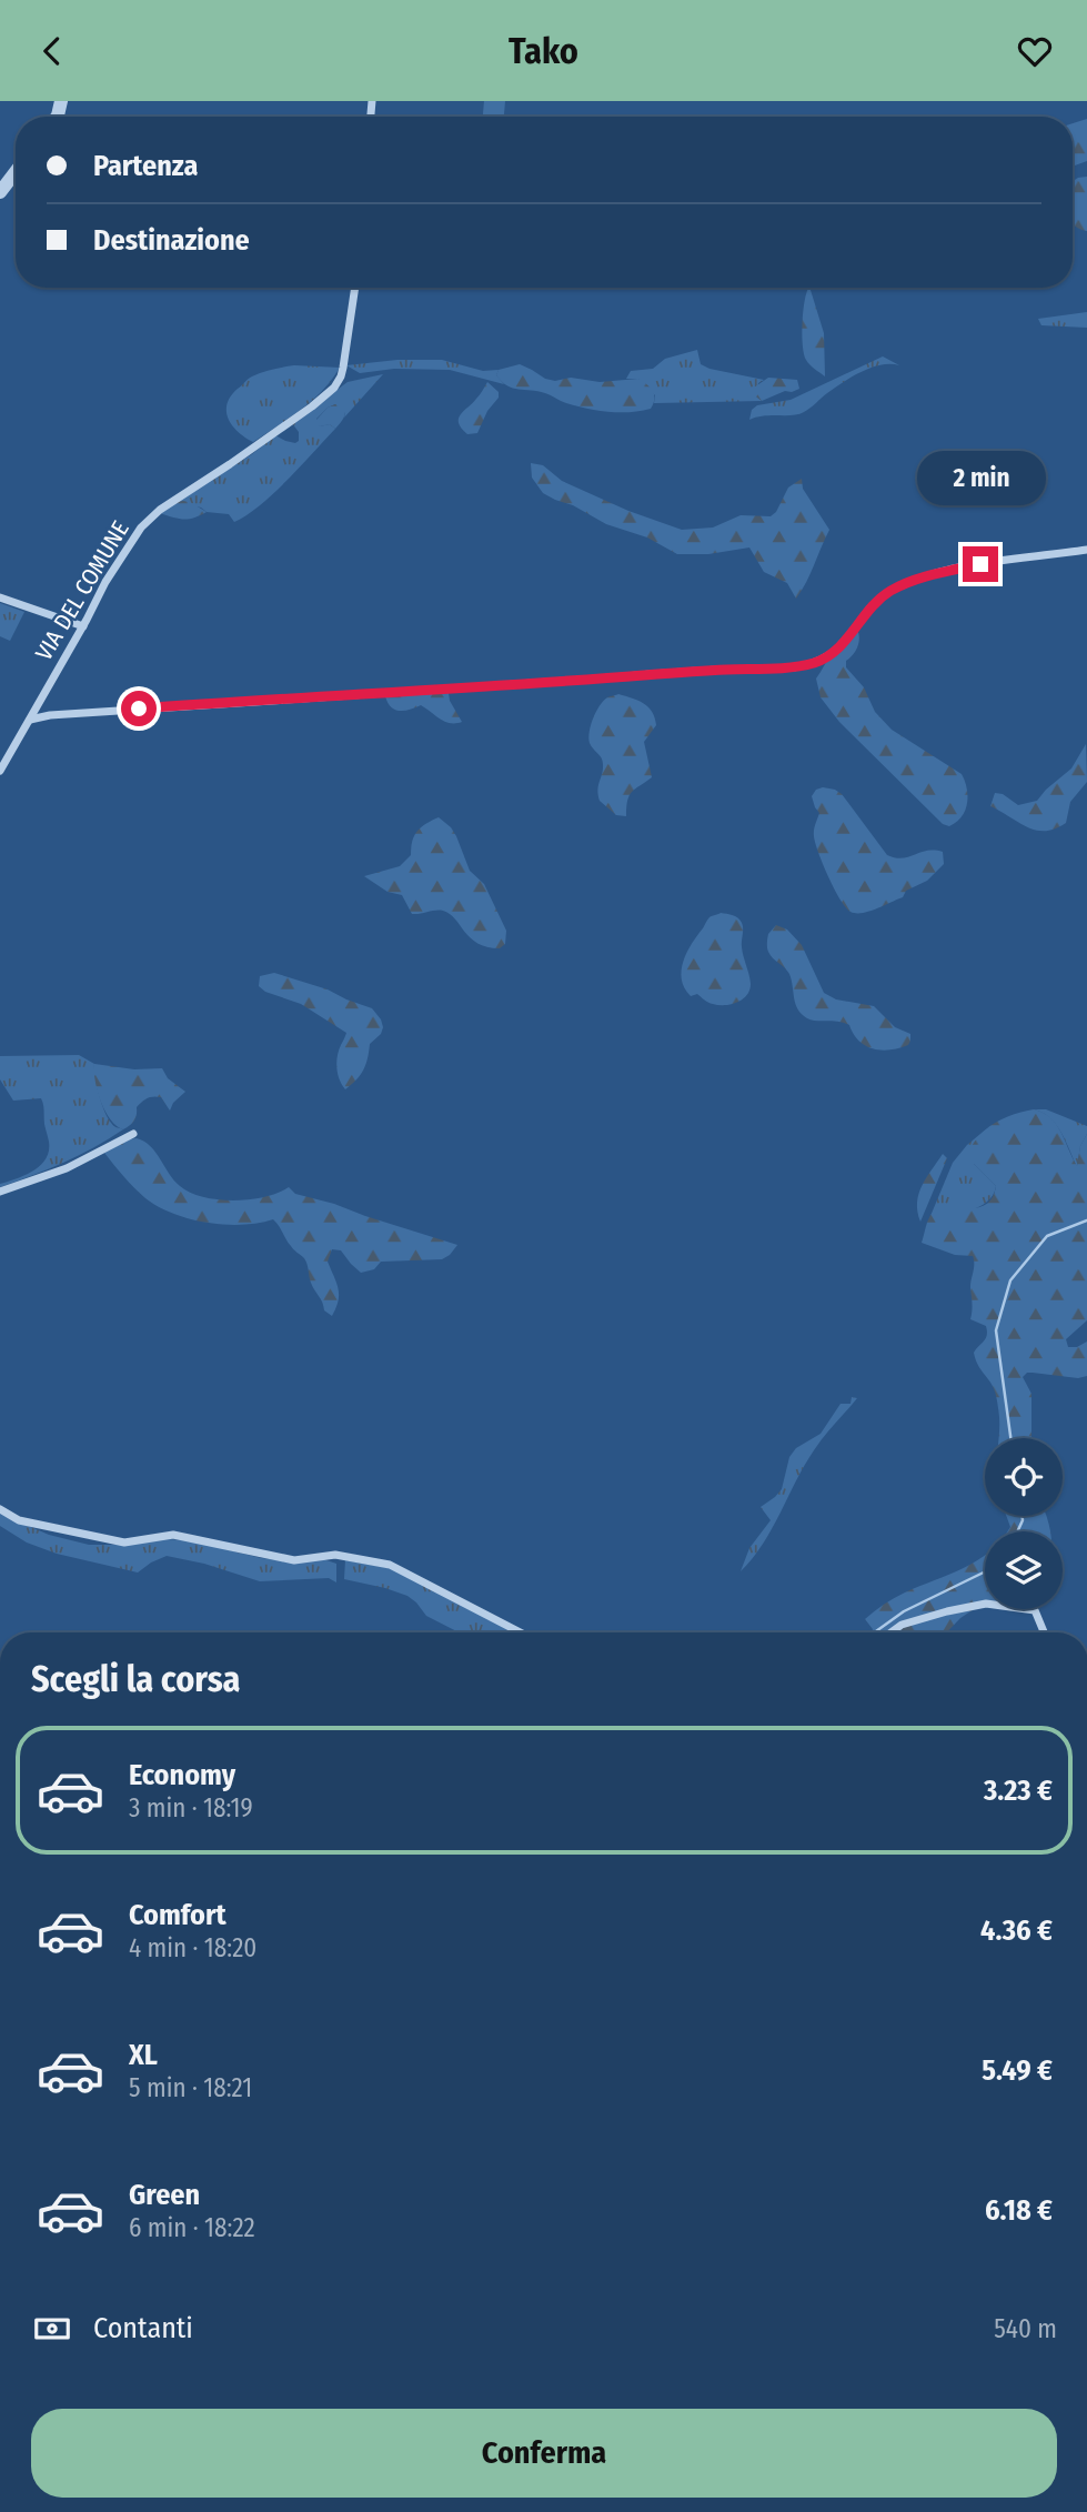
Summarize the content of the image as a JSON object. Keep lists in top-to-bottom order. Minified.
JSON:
{"streets":{"street":["VIA DEL COMUNE"]},"page":{"header":"Tako","banner":["Partenza","Destinazione"],"bubble":"2 min","heading":"Scegli la corsa","list":[{"name":"Economy","note":"3 min · 18:19","value":"3.23 €"},{"name":"Comfort","note":"4 min · 18:20","value":"4.36 €"},{"name":"XL","note":"5 min · 18:21","value":"5.49 €"},{"name":"Green","note":"6 min · 18:22","value":"6.18 €"}],"pay":["Contanti","540 m"],"buttons":"Conferma"}}
